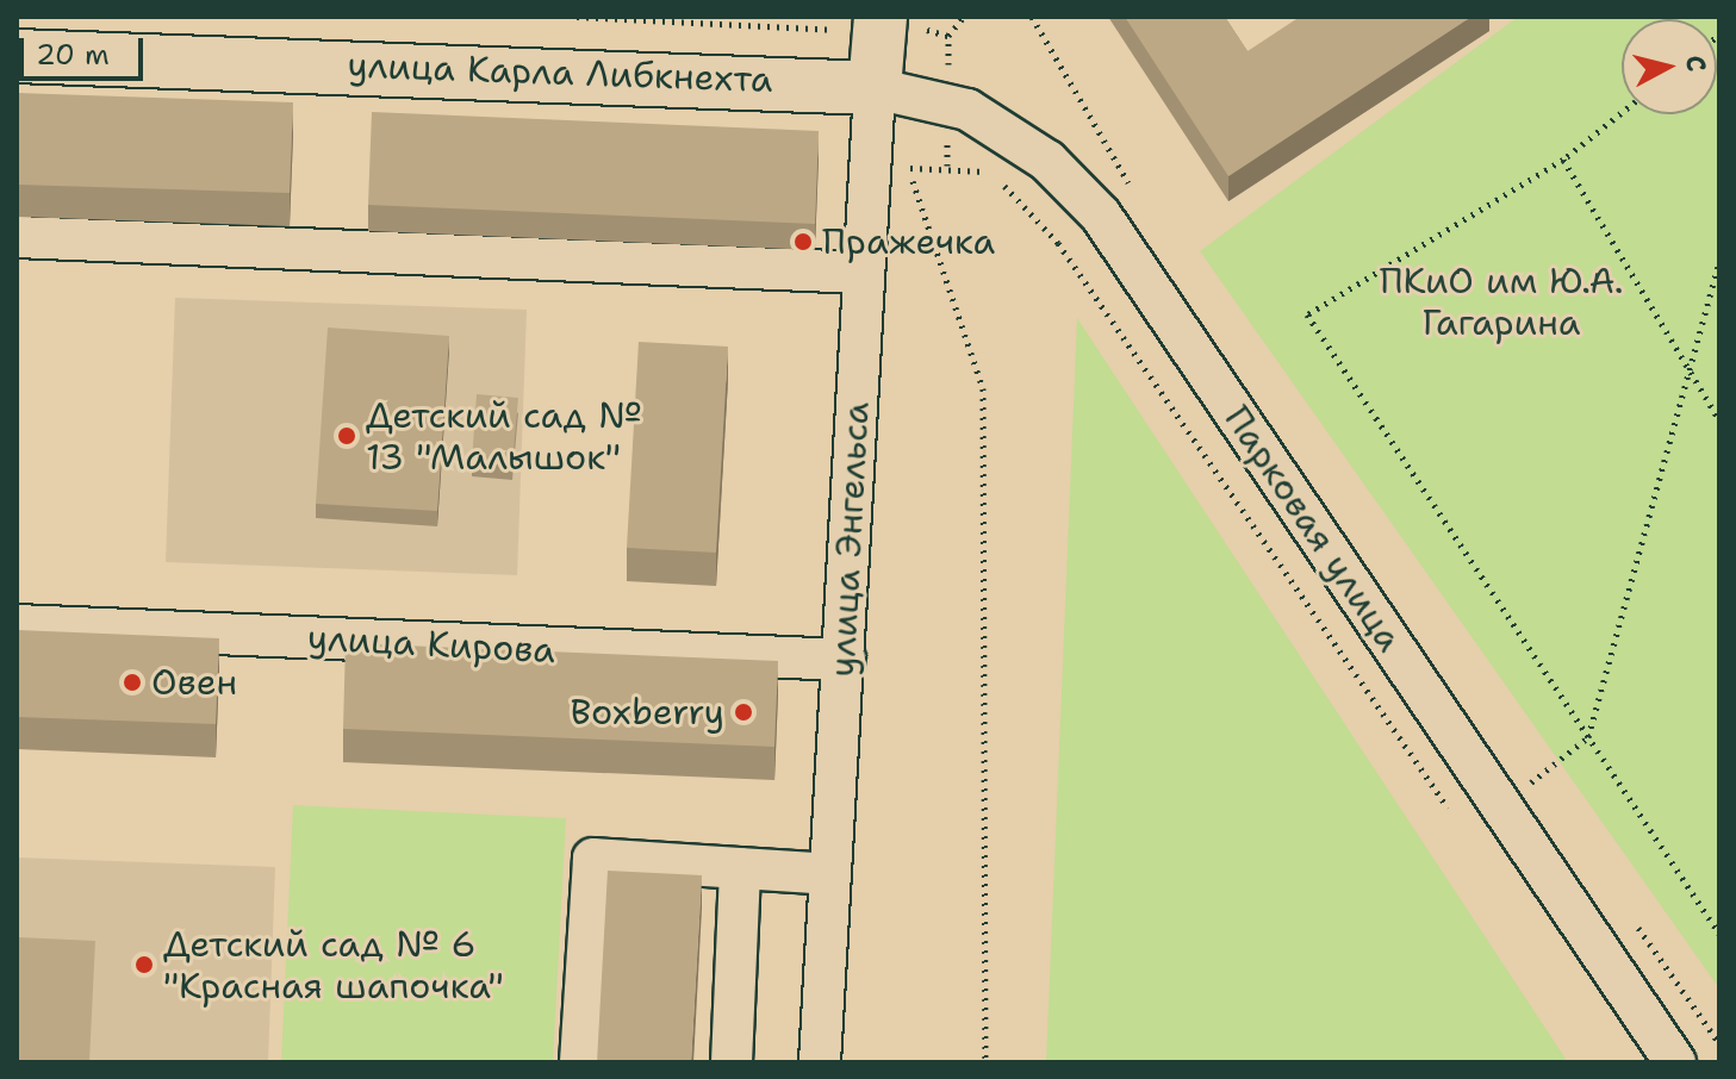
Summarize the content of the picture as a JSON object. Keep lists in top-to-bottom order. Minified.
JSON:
{"streets":{"main road":["улица Карла Либкнехта","улица Энгельса"],"street":["Парковая улица","улица Кирова"]},"crossings":[["улица Карла Либкнехта","Парковая улица"],["улица Карла Либкнехта","улица Энгельса"],["Парковая улица","улица Энгельса"],["улица Энгельса","улица Кирова"]],"parks":["ПКиО им Ю.А. Гагарина"],"places":["Пражечка","Детский сад № 13 \"Малышок\"","Овен","Boxberry","Детский сад № 6 \"Красная шапочка\""],"scale_bar":"20 m","north":"right"}
